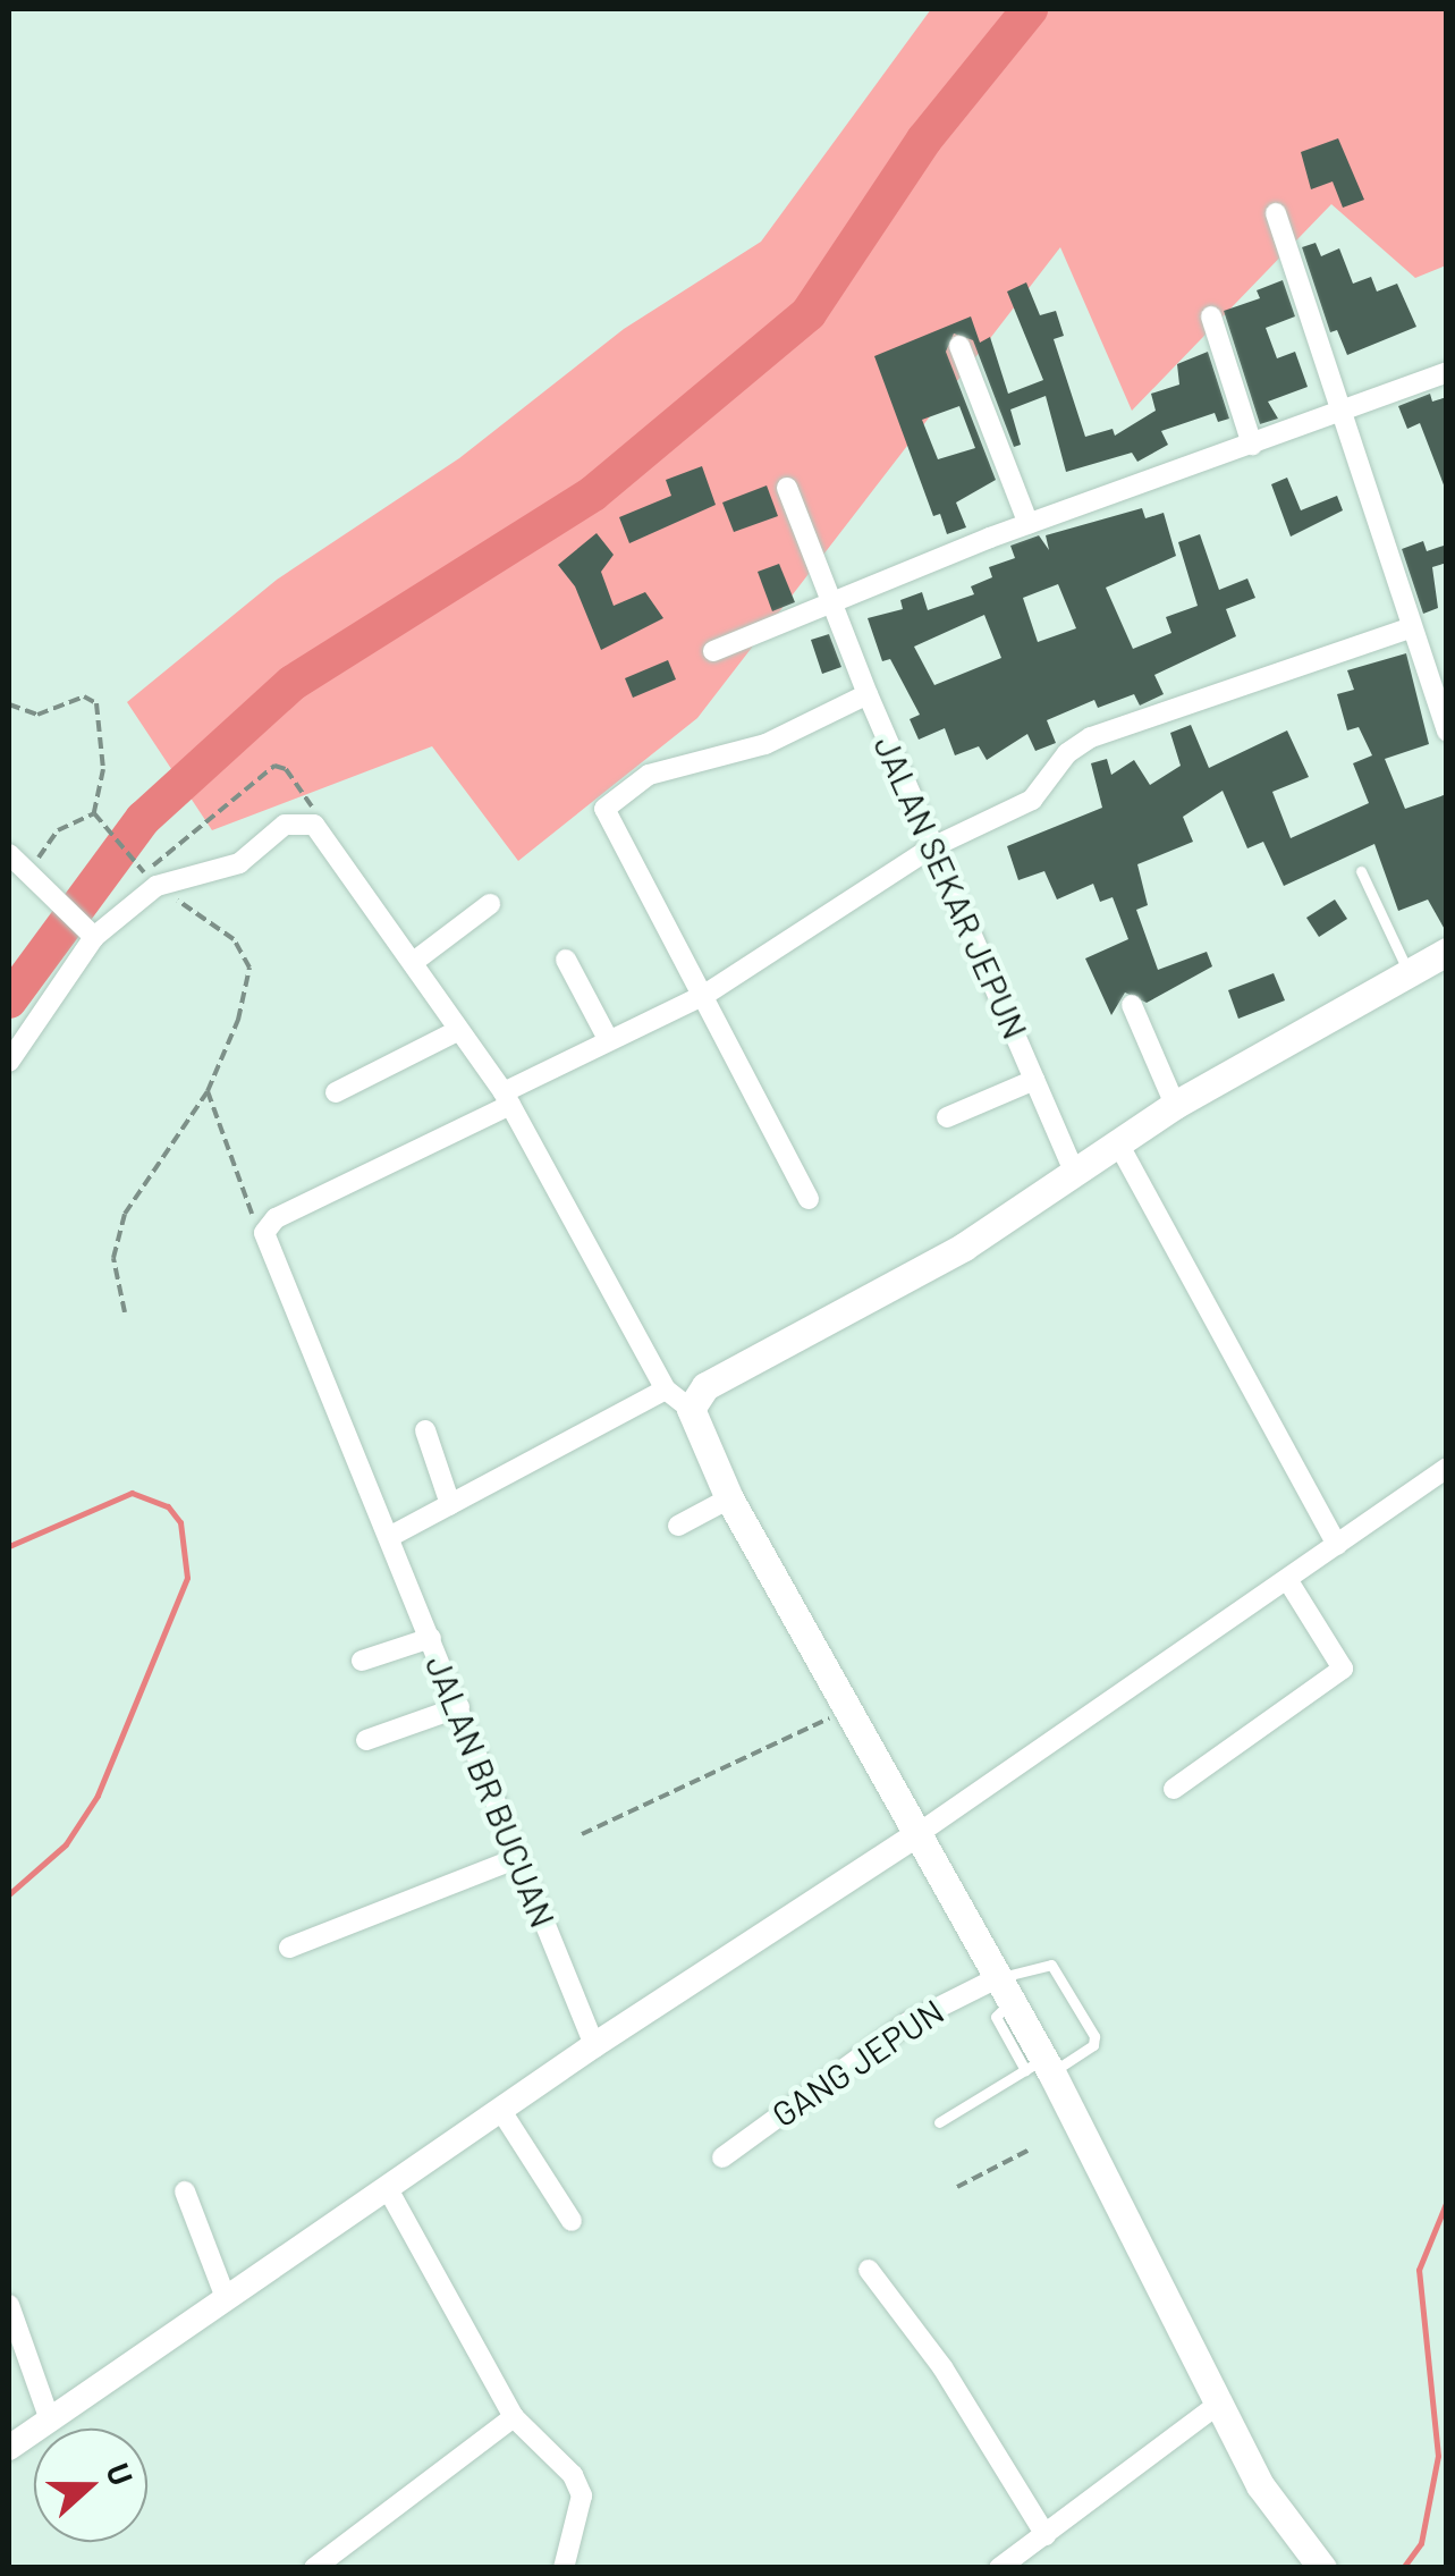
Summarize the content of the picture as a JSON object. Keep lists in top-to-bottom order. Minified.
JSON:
{"streets":{"street":["JALAN SEKAR JEPUN","JALAN BR BUCUAN","GANG JEPUN"]},"north":"right"}
